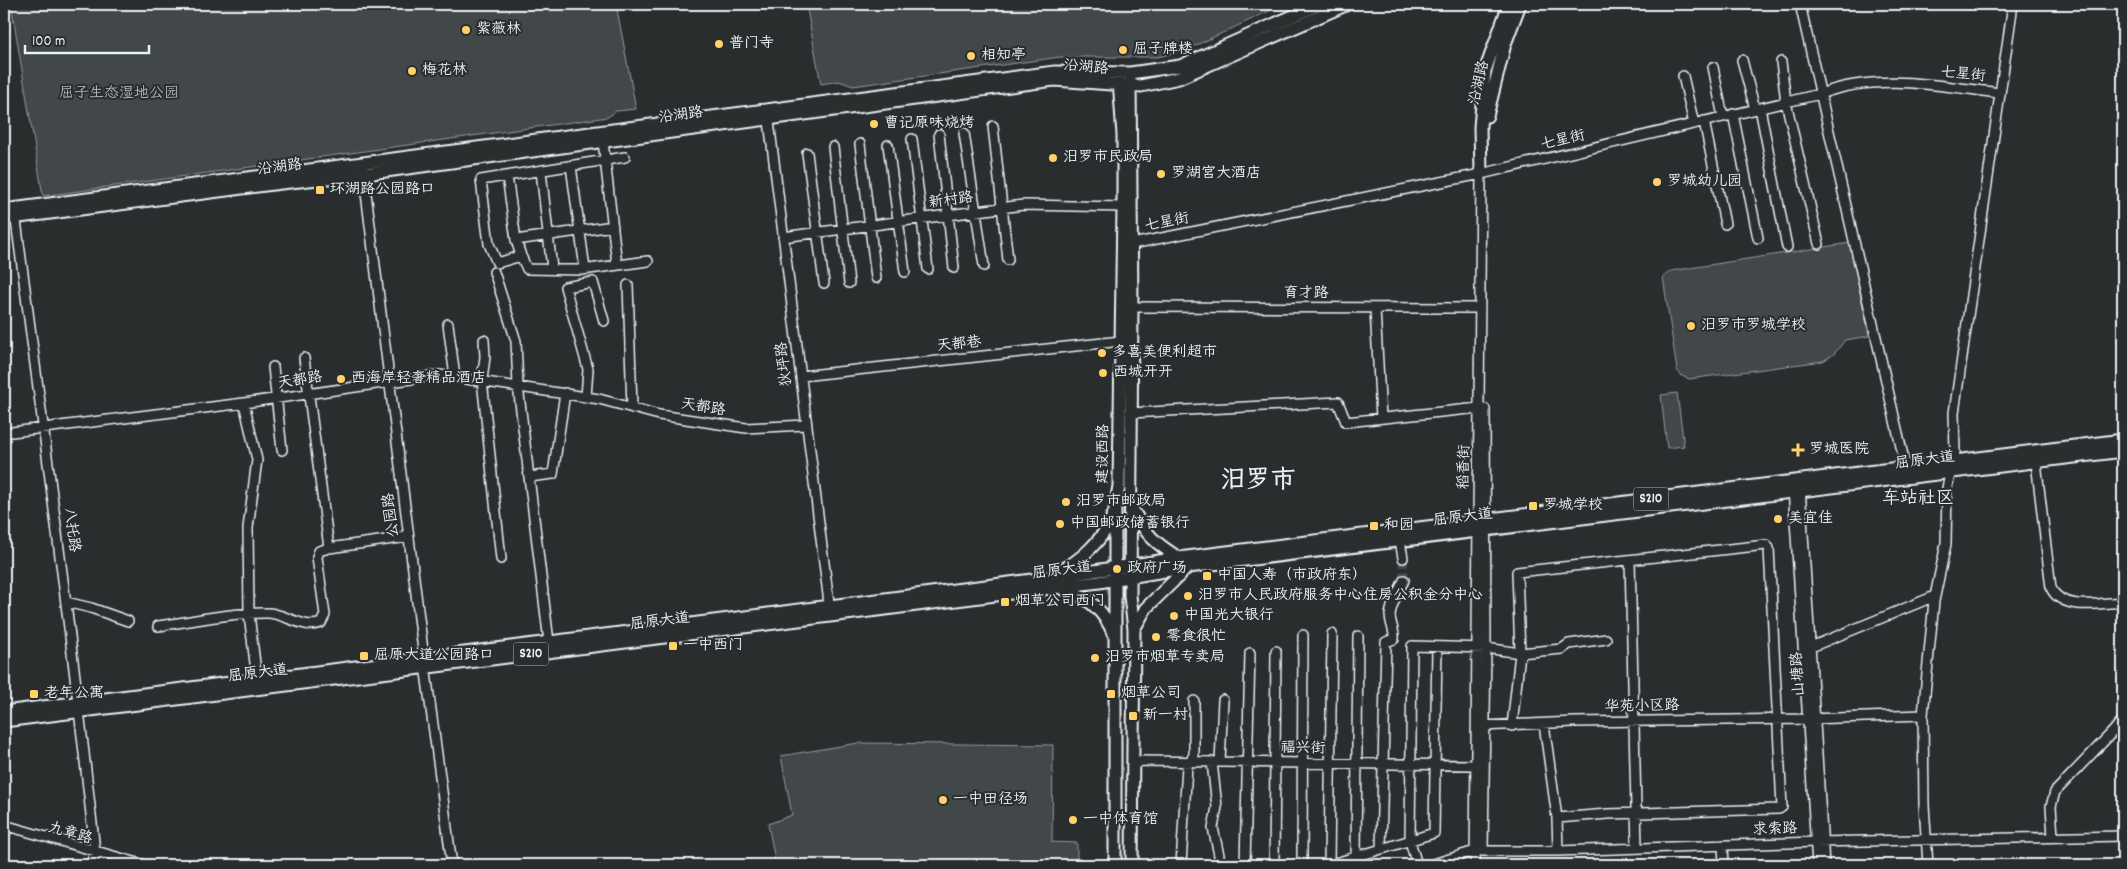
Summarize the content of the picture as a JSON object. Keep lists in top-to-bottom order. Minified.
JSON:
{"streets":{"main road":["沿湖路","建设西路","屈原大道","S210"],"street":["七星街","新村路","育才路","天都巷","狄坪路","天都路","稻香街","公园路","八托路","山塘路","华苑小区路","福兴街","求索路","九章路"]},"crossings":[["沿湖路","七星街"],["沿湖路","狄坪路"],["沿湖路","建设西路"],["沿湖路","稻香街"],["沿湖路","公园路"],["沿湖路","八托路"],["七星街","建设西路"],["七星街","稻香街"],["新村路","狄坪路"],["新村路","建设西路"],["育才路","建设西路"],["育才路","稻香街"],["天都巷","狄坪路"],["天都巷","建设西路"],["狄坪路","天都路"],["狄坪路","屈原大道"],["天都路","公园路"],["天都路","八托路"],["建设西路","屈原大道"],["建设西路","福兴街"],["屈原大道","稻香街"],["屈原大道","公园路"],["屈原大道","八托路"],["屈原大道","山塘路"],["稻香街","华苑小区路"],["稻香街","福兴街"],["稻香街","求索路"],["八托路","九章路"],["山塘路","华苑小区路"],["山塘路","求索路"]],"districts":["汨罗市","车站社区"],"parks":["屈子生态湿地公园"],"places":{"other":["紫薇林","普门寺","屈子牌楼","相知亭","梅花林","曹记原味烧烤","汨罗市民政局","罗湖宫大酒店","罗城幼儿园","汨罗市罗城学校","多喜美便利超市","西城开开","西海岸轻奢精品酒店","汨罗市邮政局","美宜佳","中国邮政储蓄银行","政府广场","汨罗市人民政府服务中心住房公积金分中心","中国光大银行","零食很忙","汨罗市烟草专卖局","一中田径场","一中体育馆"],"transit":["环湖路公园路口","罗城学校","和园","中国人寿（市政府东）","烟草公司西门","一中西门","屈原大道公园路口","老年公寓","烟草公司","新一村"],"health":["罗城医院"]},"scale_bar":"100 m"}
